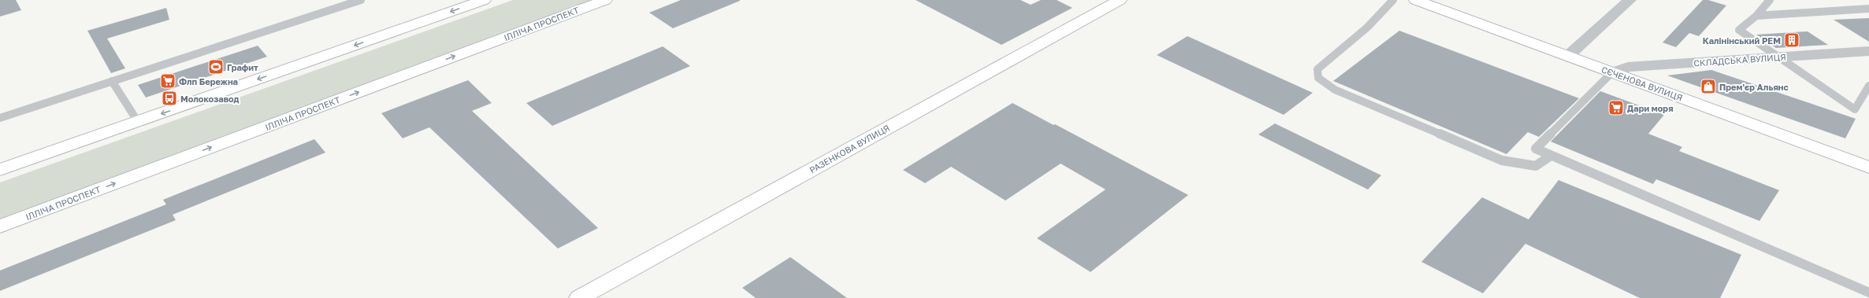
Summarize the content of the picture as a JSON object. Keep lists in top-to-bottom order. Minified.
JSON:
{"streets":{"street":["ІЛЛІЧА ПРОСПЕКТ","СКЛАДСЬКА ВУЛИЦЯ","СЄЧЕНОВА ВУЛИЦЯ","РАЗЕНКОВА ВУЛИЦЯ"]},"crossings":[["СКЛАДСЬКА ВУЛИЦЯ","СЄЧЕНОВА ВУЛИЦЯ"]],"places":{"building":["Калінінський РЕМ"],"sports":["Графит"],"supermarket":["Флп Бережна","Дари моря"],"shop":["Прем'єр Альянс"],"bus stop":["Молокозавод"]}}
